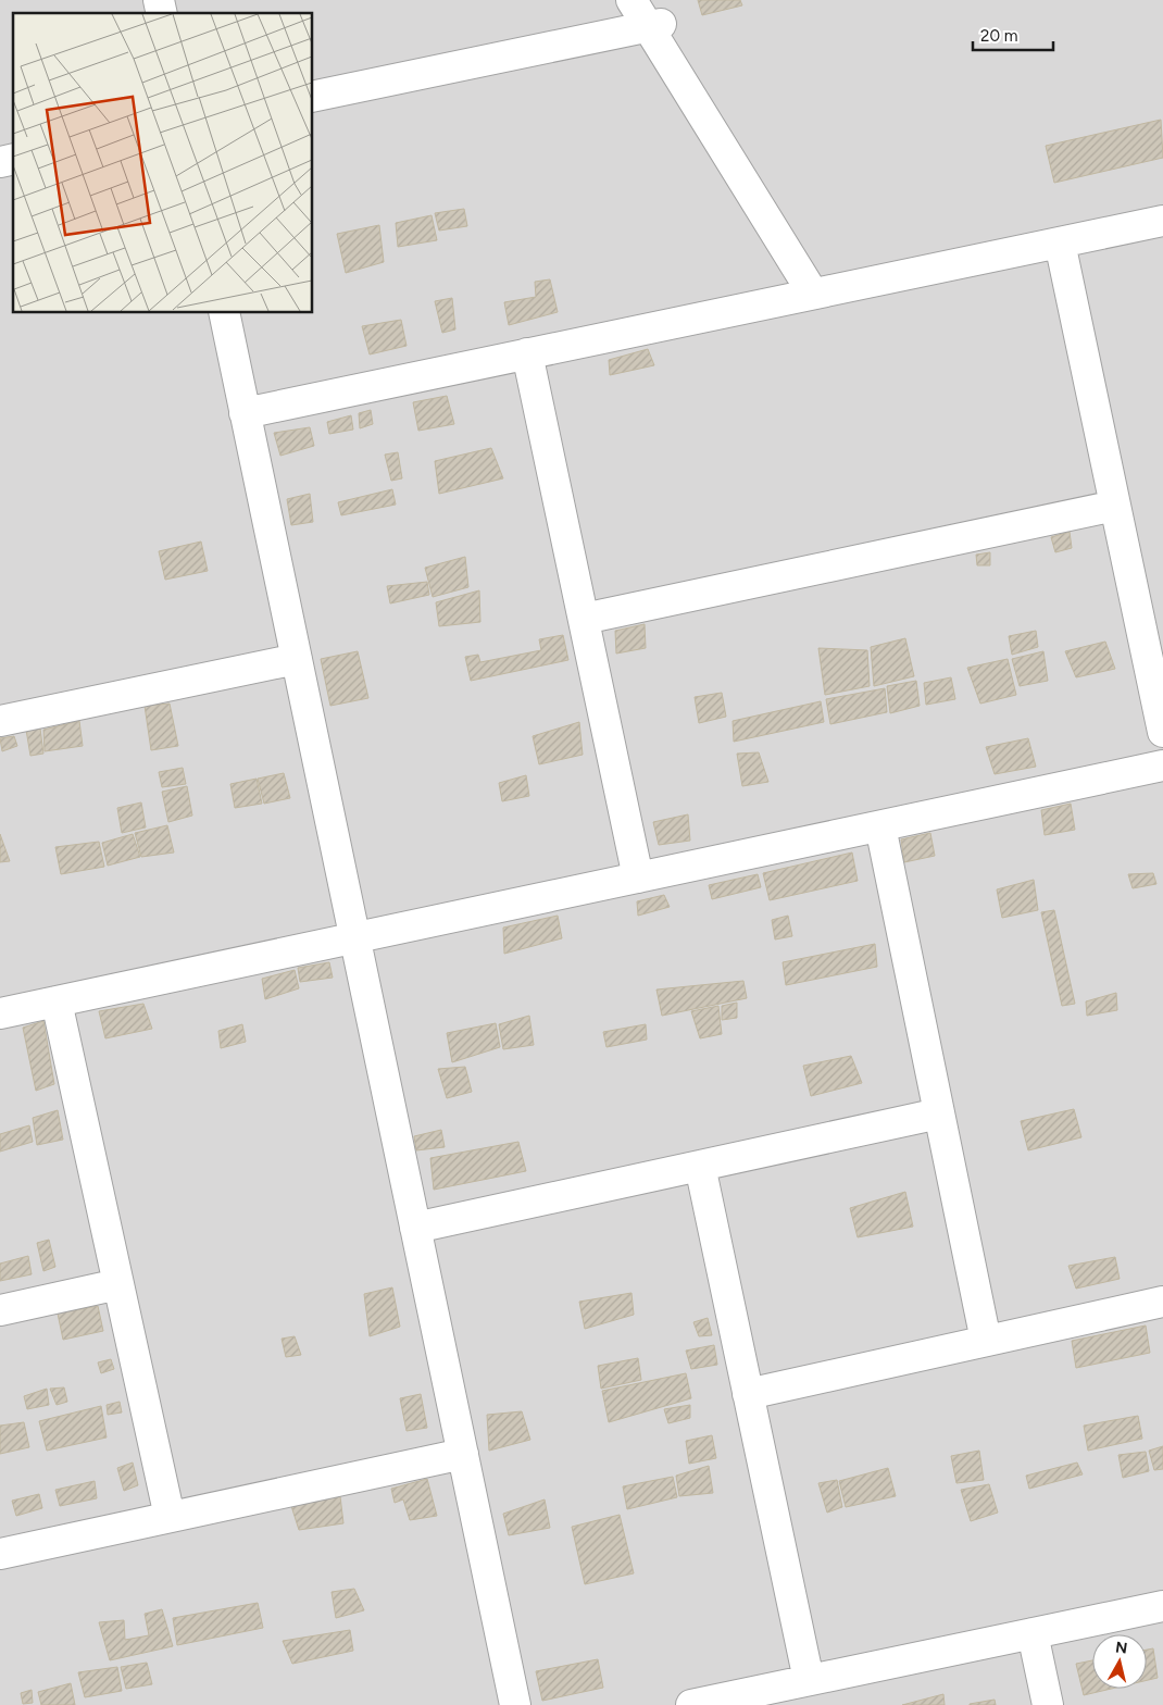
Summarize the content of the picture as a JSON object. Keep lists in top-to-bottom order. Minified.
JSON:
{"scale_bar":"20 m","north":"top"}
